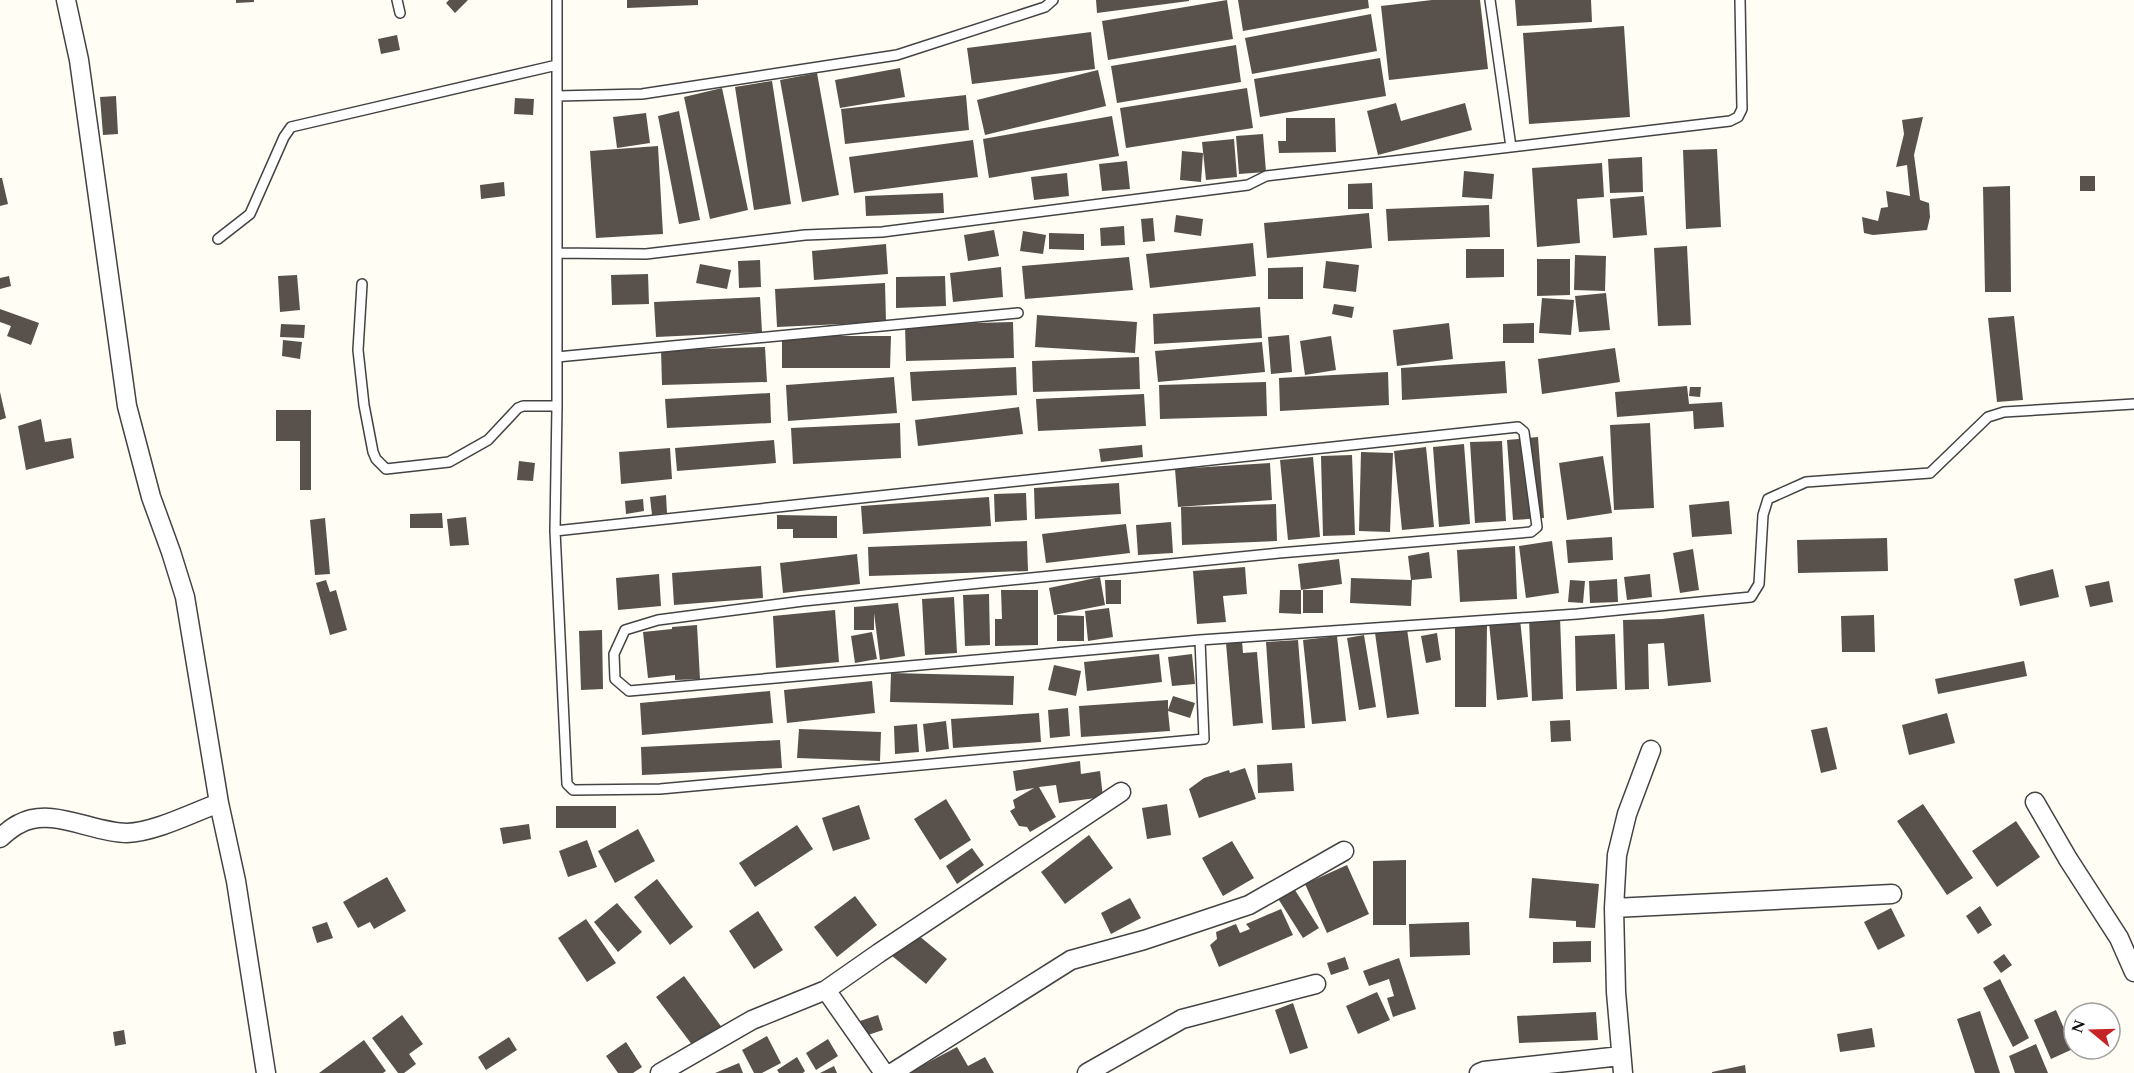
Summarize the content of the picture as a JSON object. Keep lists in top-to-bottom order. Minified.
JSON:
{"north":"left"}
